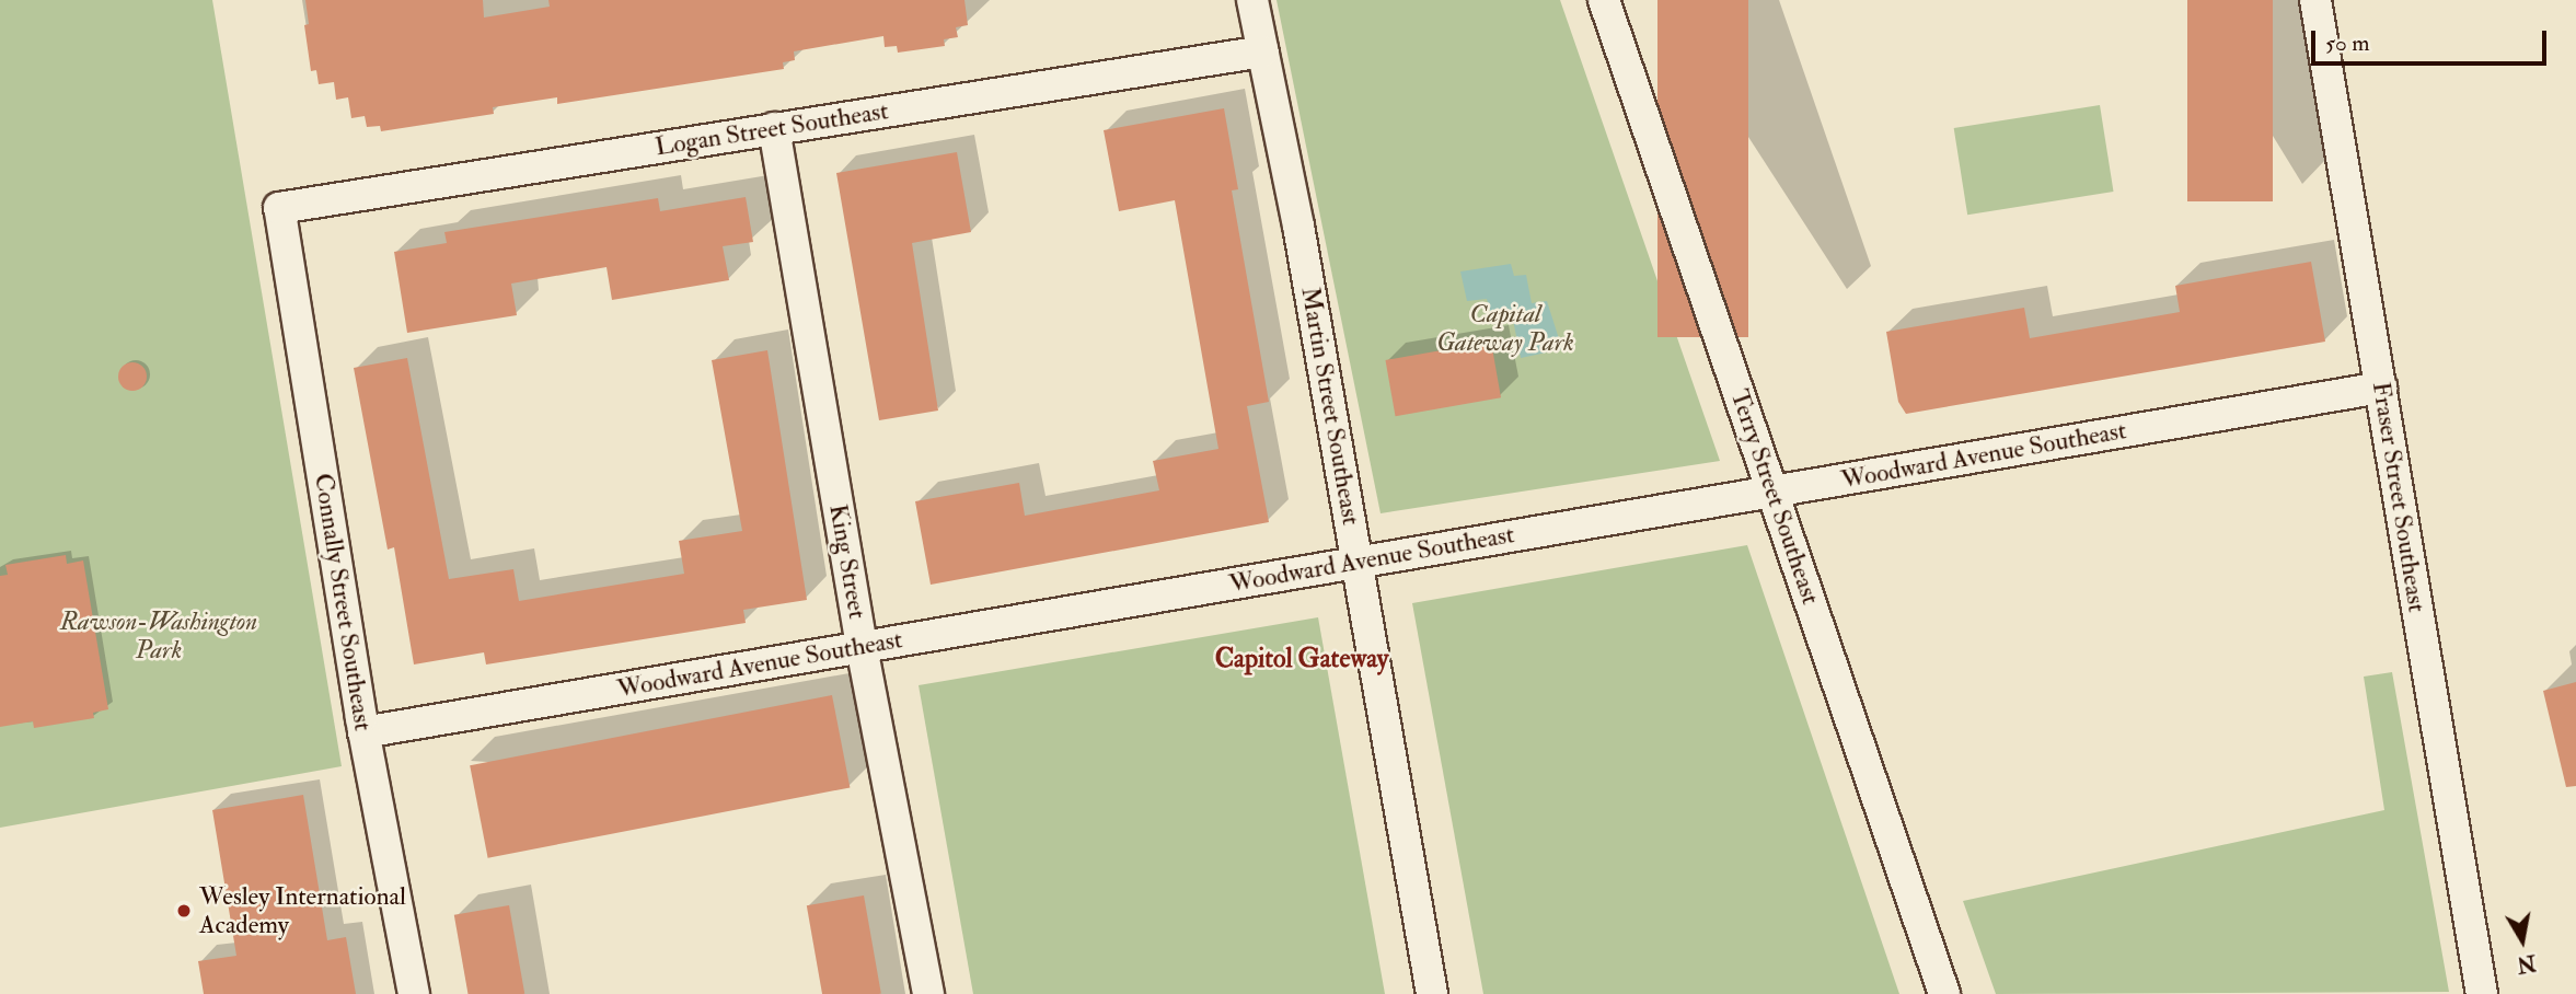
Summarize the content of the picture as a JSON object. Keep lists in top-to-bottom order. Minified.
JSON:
{"streets":{"street":["Logan Street Southeast","Martin Street Southeast","Woodward Avenue Southeast","Terry Street Southeast","Fraser Street Southeast","King Street","Connally Street Southeast"]},"crossings":[["Logan Street Southeast","Martin Street Southeast"],["Logan Street Southeast","King Street"],["Logan Street Southeast","Connally Street Southeast"],["Martin Street Southeast","Woodward Avenue Southeast"],["Woodward Avenue Southeast","Terry Street Southeast"],["Woodward Avenue Southeast","Fraser Street Southeast"],["Woodward Avenue Southeast","King Street"],["Woodward Avenue Southeast","Connally Street Southeast"]],"districts":["Capitol Gateway"],"parks":["Capital Gateway Park","Rawson-Washington Park"],"places":["Wesley International Academy"],"scale_bar":"50 m","north":"bottom"}
